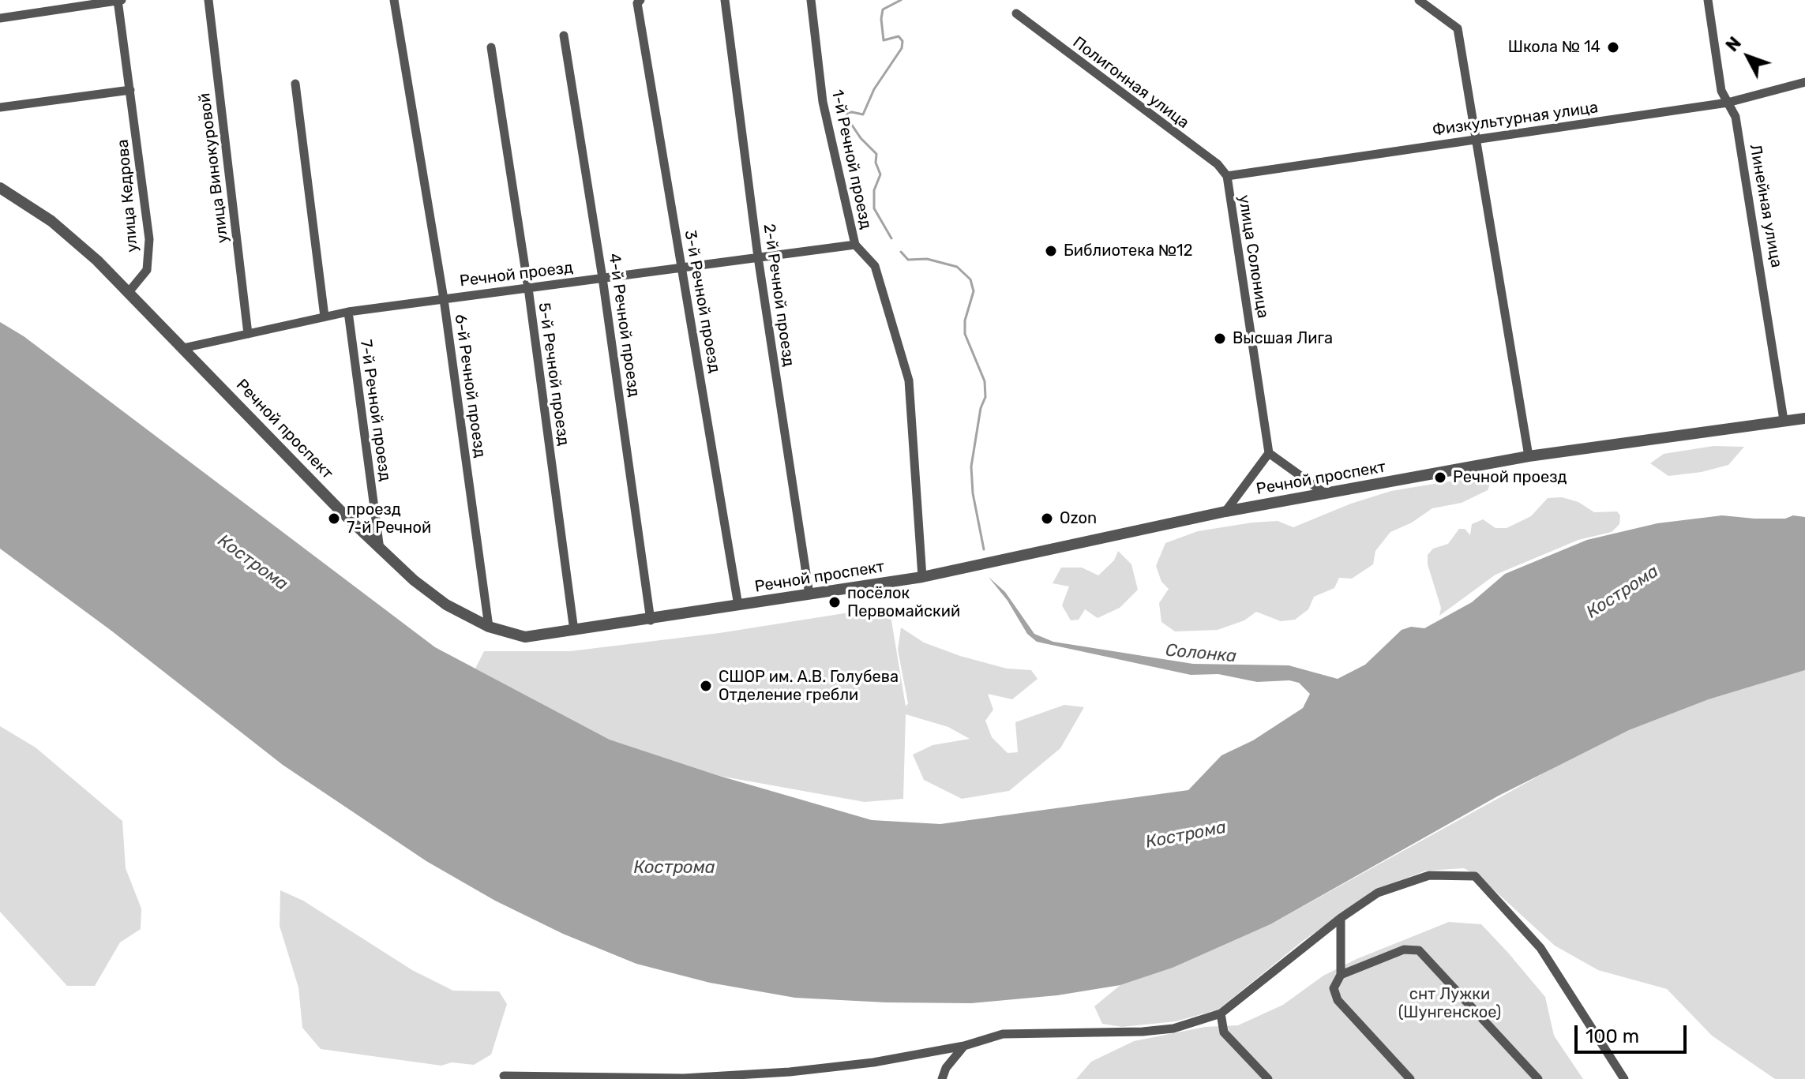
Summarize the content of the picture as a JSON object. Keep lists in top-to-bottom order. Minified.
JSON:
{"streets":{"street":["Полигонная улица","Физкультурная улица","1-й Речной проезд","улица Винокуровой","улица Кедрова","Линейная улица","улица Солоница","Речной проезд","2-й Речной проезд","3-й Речной проезд","4-й Речной проезд","5-й Речной проезд","6-й Речной проезд","7-й Речной проезд","Речной проспект"]},"crossings":[["Полигонная улица","Физкультурная улица"],["Полигонная улица","улица Солоница"],["Физкультурная улица","Линейная улица"],["Физкультурная улица","улица Солоница"],["1-й Речной проезд","Речной проезд"],["1-й Речной проезд","Речной проспект"],["улица Винокуровой","Речной проезд"],["улица Кедрова","Речной проспект"],["Линейная улица","Речной проспект"],["Речной проезд","2-й Речной проезд"],["Речной проезд","3-й Речной проезд"],["Речной проезд","4-й Речной проезд"],["Речной проезд","5-й Речной проезд"],["Речной проезд","6-й Речной проезд"],["Речной проезд","7-й Речной проезд"],["Речной проезд","Речной проспект"],["2-й Речной проезд","Речной проспект"],["3-й Речной проезд","Речной проспект"],["4-й Речной проезд","Речной проспект"],["5-й Речной проезд","Речной проспект"],["6-й Речной проезд","Речной проспект"],["7-й Речной проезд","Речной проспект"]],"water":["Кострома","Солонка"],"parks":["снт Лужки (Шунгенское)"],"places":["Школа № 14","Библиотека №12","Высшая Лига","Речной проезд","проезд 7-й Речной","Ozon","посёлок Первомайский","СШОР им. А.В. Голубева Отделение гребли"],"scale_bar":"100 m","north":"top left"}
